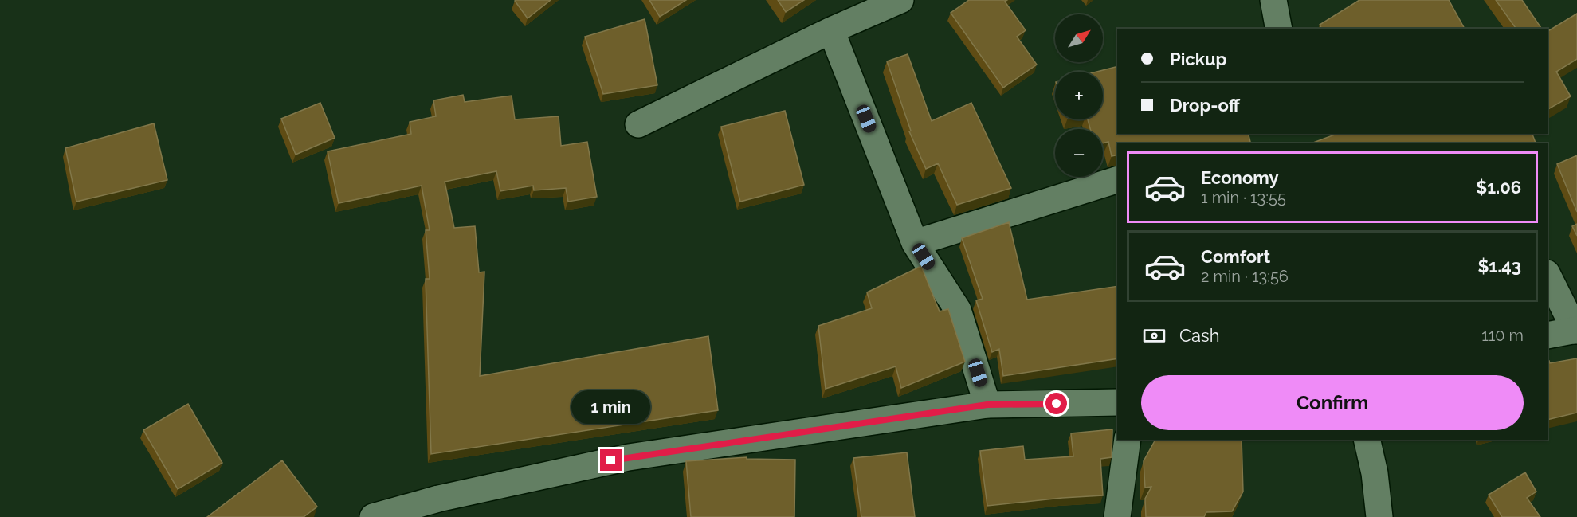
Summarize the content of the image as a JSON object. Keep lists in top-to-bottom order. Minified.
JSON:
{"north":"top right","page":{"map_buttons":["+","−"],"banner":["Pickup","Drop-off"],"list":[{"name":"Economy","note":"1 min · 13:55","value":"$1.06"},{"name":"Comfort","note":"2 min · 13:56","value":"$1.43"}],"pay":["Cash","110 m"],"buttons":"Confirm","bubble":"1 min"}}
